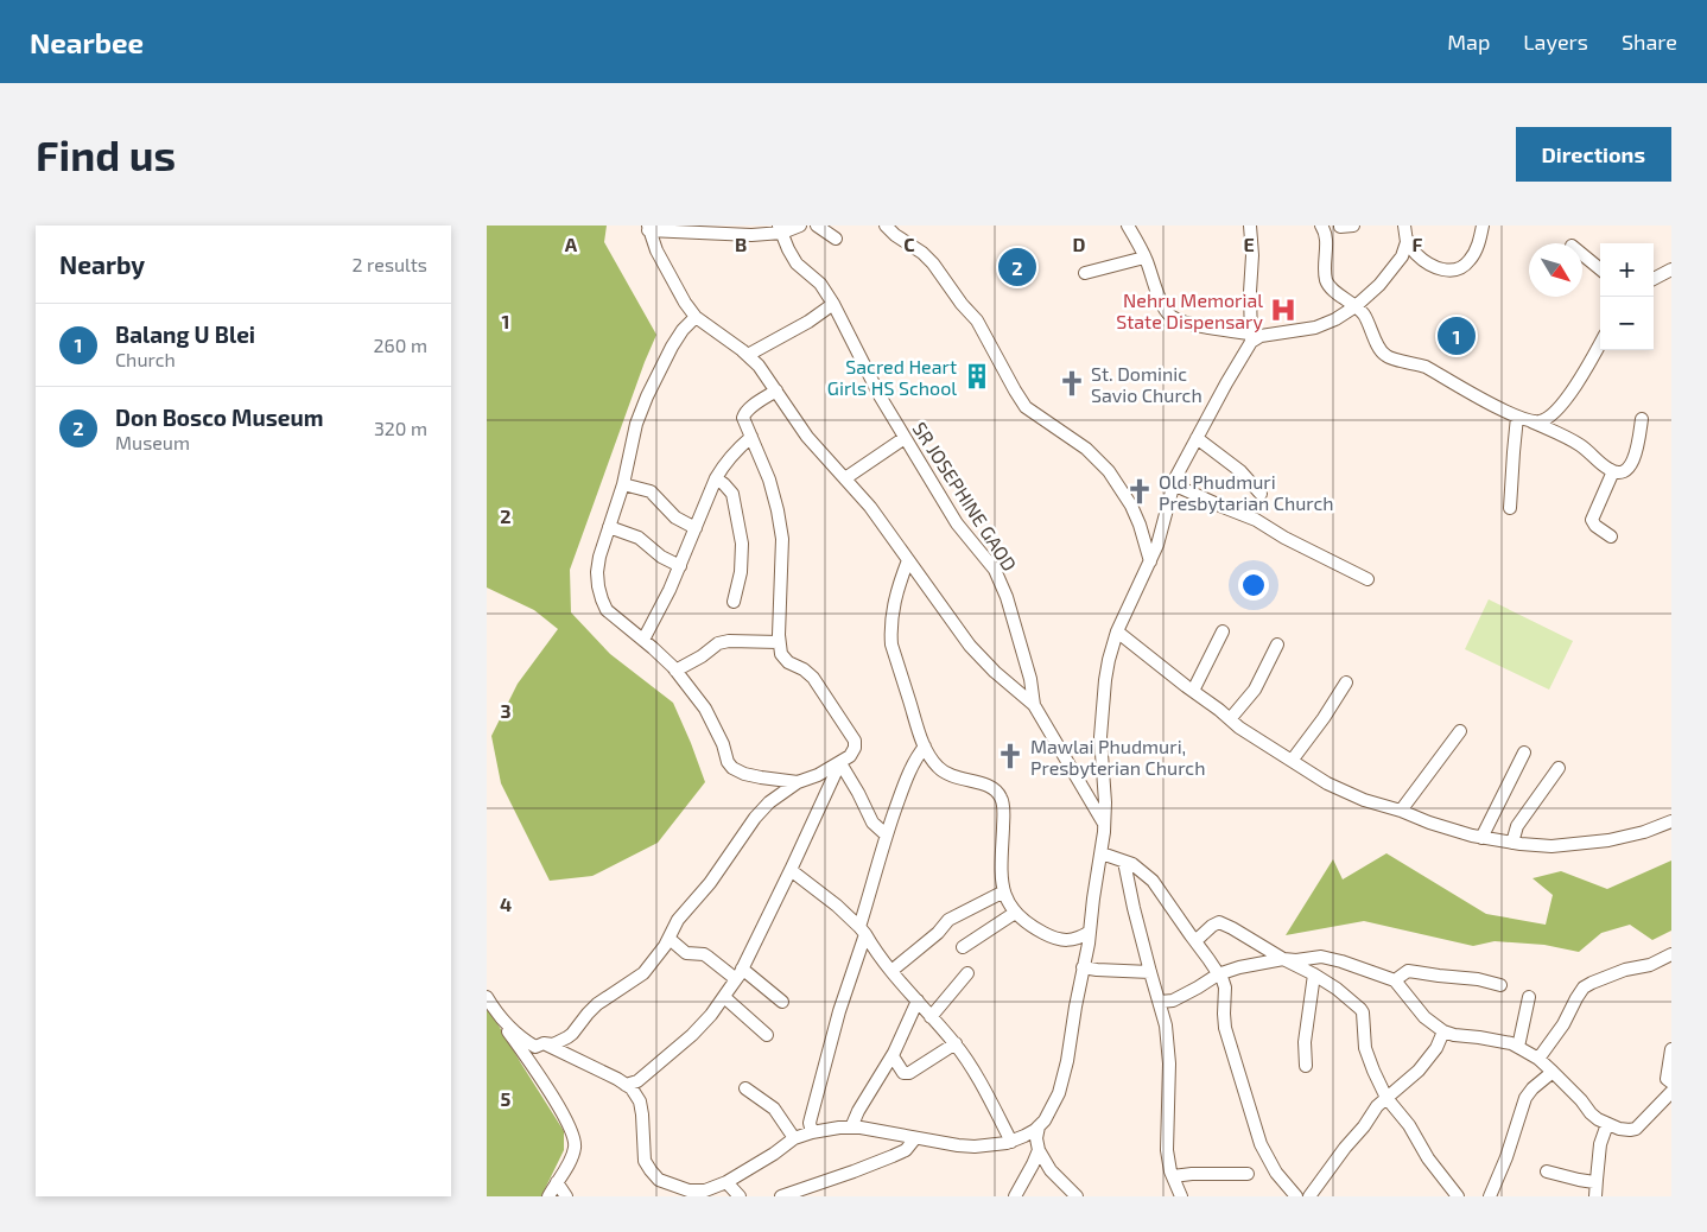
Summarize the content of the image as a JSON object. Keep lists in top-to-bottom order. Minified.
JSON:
{"streets":{"street":["SR JOSEPHINE GAOD"]},"places":{"hospital":["Nehru Memorial State Dispensary"],"building":["Sacred Heart Girls HS School"],"church":["St. Dominic Savio Church","Old Phudmuri Presbytarian Church","Mawlai Phudmuri, Presbyterian Church"]},"north":"bottom right","page":{"header":"Nearbee","nav":["Map","Layers","Share"],"buttons":"Directions","title":"Find us","heading":["Nearby","2 results"],"map_buttons":["+","−"],"pins":["2","1"],"list":[{"mark":"1","name":"Balang U Blei","note":"Church","value":"260 m"},{"mark":"2","name":"Don Bosco Museum","note":"Museum","value":"320 m"}]},"grid":{"columns":["A","B","C","D","E","F"],"rows":["1","2","3","4","5"]}}
